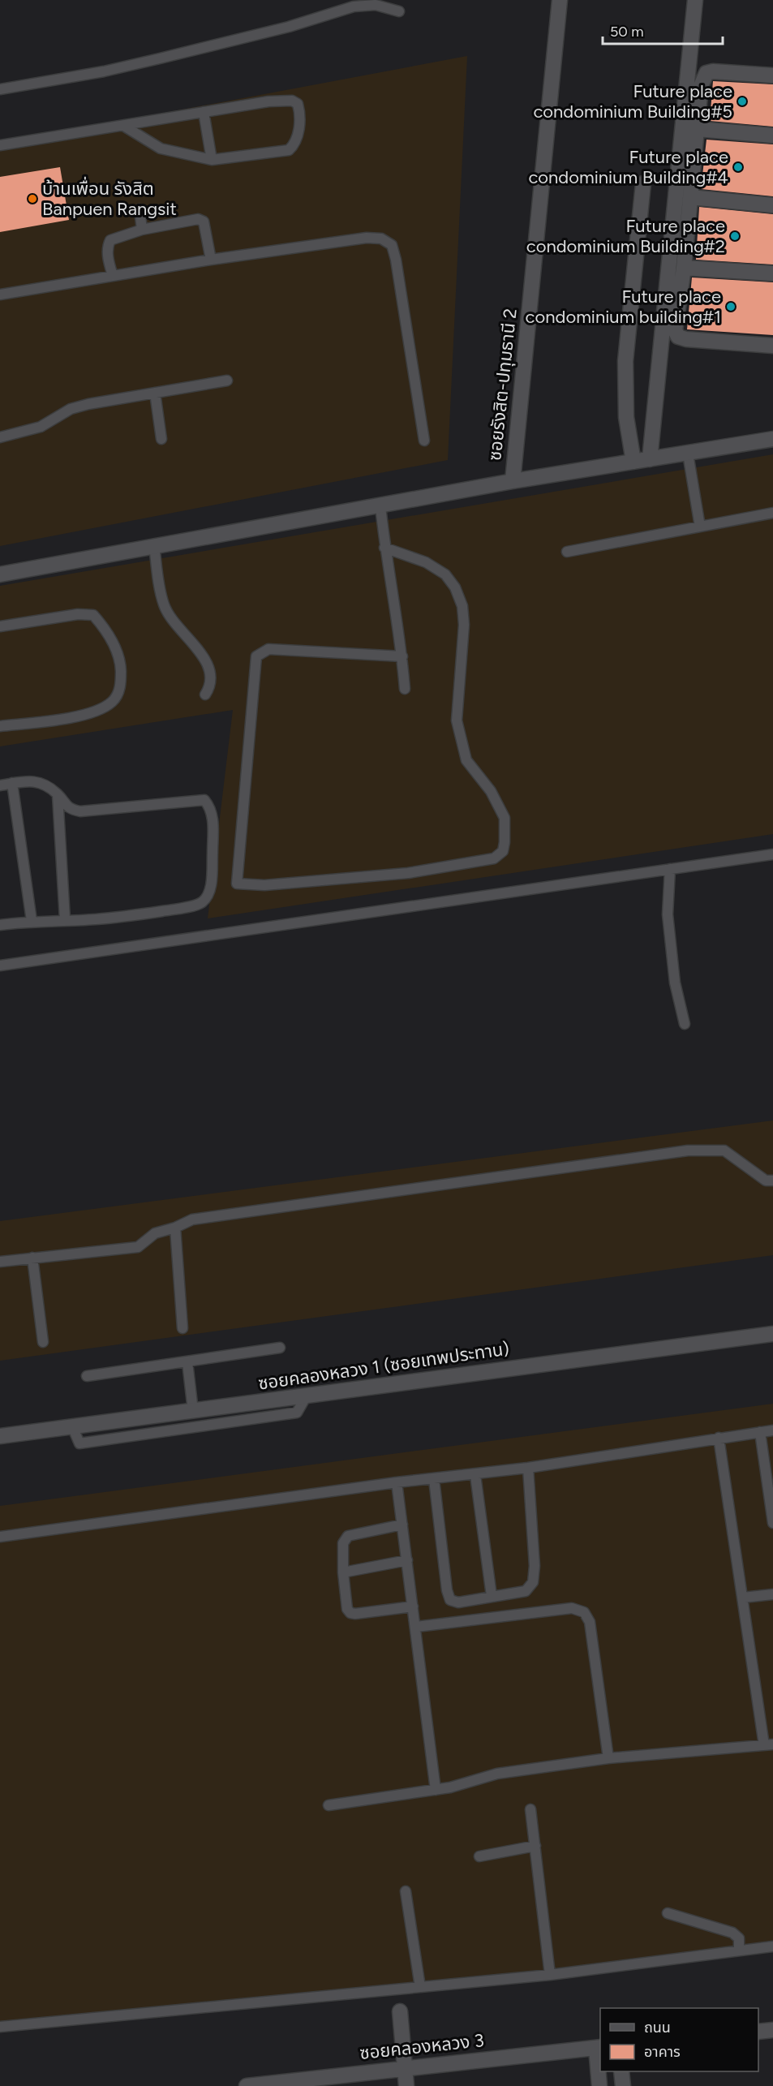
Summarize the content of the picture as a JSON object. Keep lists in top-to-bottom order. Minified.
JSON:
{"streets":{"street":["ซอยรังสิต-ปทุมธานี 2","ซอยคลองหลวง 1 (ซอยเทพประทาน)","ซอยคลองหลวง 3"]},"places":["Future place condominium Building#5","Future place condominium Building#4","บ้านเพื่อน รังสิต Banpuen Rangsit","Future place condominium Building#2","Future place condominium building#1"],"legend":["ถนน","อาคาร"],"scale_bar":"50 m"}
